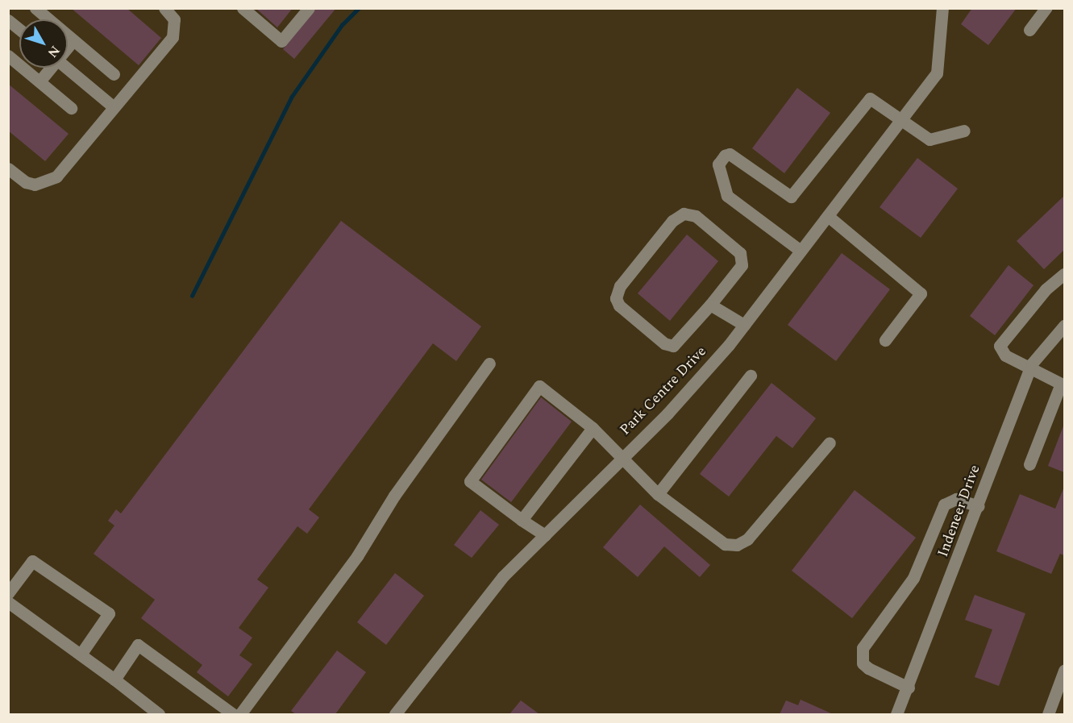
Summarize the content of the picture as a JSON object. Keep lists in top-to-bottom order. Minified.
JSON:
{"streets":{"street":["Park Centre Drive","Indeneer Drive"]},"north":"bottom right"}
